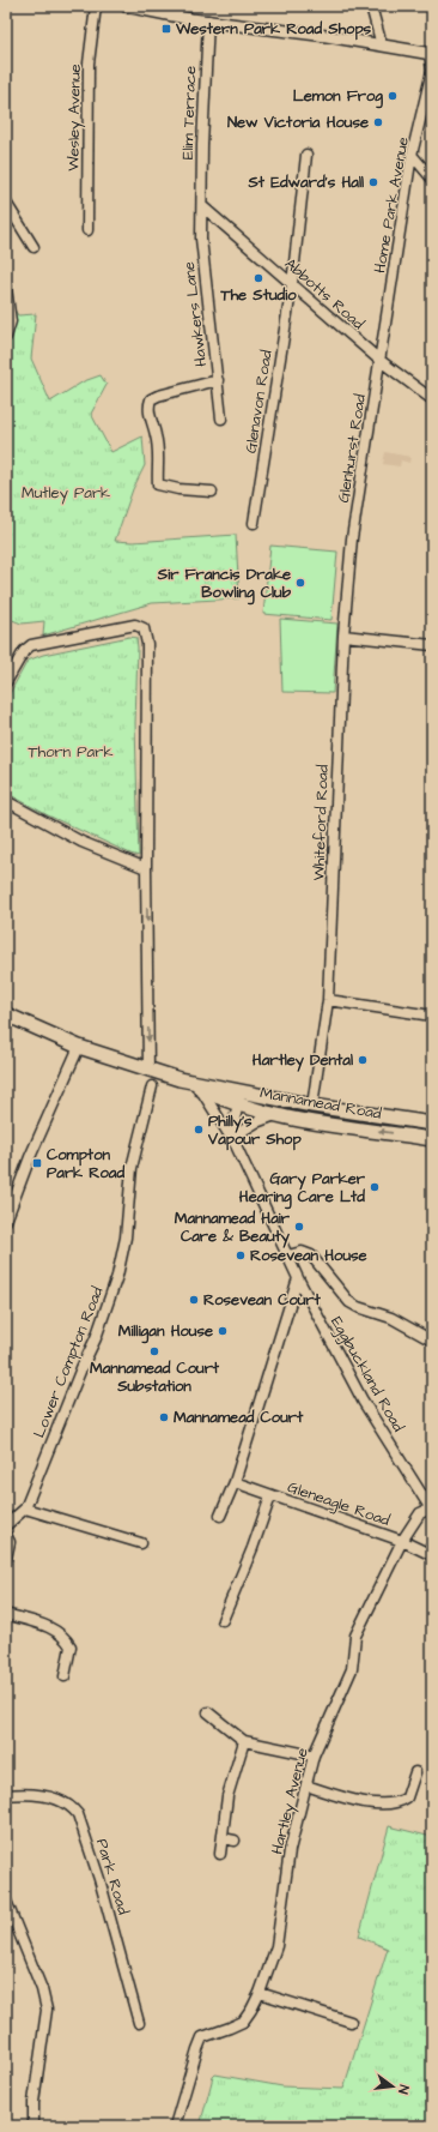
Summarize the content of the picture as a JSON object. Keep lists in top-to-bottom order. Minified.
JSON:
{"streets":{"main road":["Mannamead Road"],"street":["Elim Terrace","Wesley Avenue","Home Park Avenue","Abbotts Road","Hawkers Lane","Glenavon Road","Glenhurst Road","Whiteford Road","Lower Compton Road","Eggbuckland Road","Gleneagle Road","Hartley Avenue","Park Road"]},"crossings":[["Elim Terrace","Abbotts Road"],["Elim Terrace","Hawkers Lane"],["Home Park Avenue","Abbotts Road"],["Home Park Avenue","Glenhurst Road"],["Abbotts Road","Hawkers Lane"],["Abbotts Road","Glenavon Road"],["Abbotts Road","Glenhurst Road"],["Glenhurst Road","Whiteford Road"],["Whiteford Road","Mannamead Road"],["Mannamead Road","Eggbuckland Road"],["Eggbuckland Road","Hartley Avenue"],["Gleneagle Road","Hartley Avenue"]],"parks":["Mutley Park","Thorn Park"],"places":{"transit":["Western Park Road Shops","Compton Park Road"],"other":["Lemon Frog","New Victoria House","St Edward's Hall","The Studio","Sir Francis Drake Bowling Club","Hartley Dental","Philly's Vapour Shop","Gary Parker Hearing Care Ltd","Mannamead Hair Care & Beauty","Rosevean House","Rosevean Court","Milligan House","Mannamead Court Substation","Mannamead Court"]},"north":"right"}
